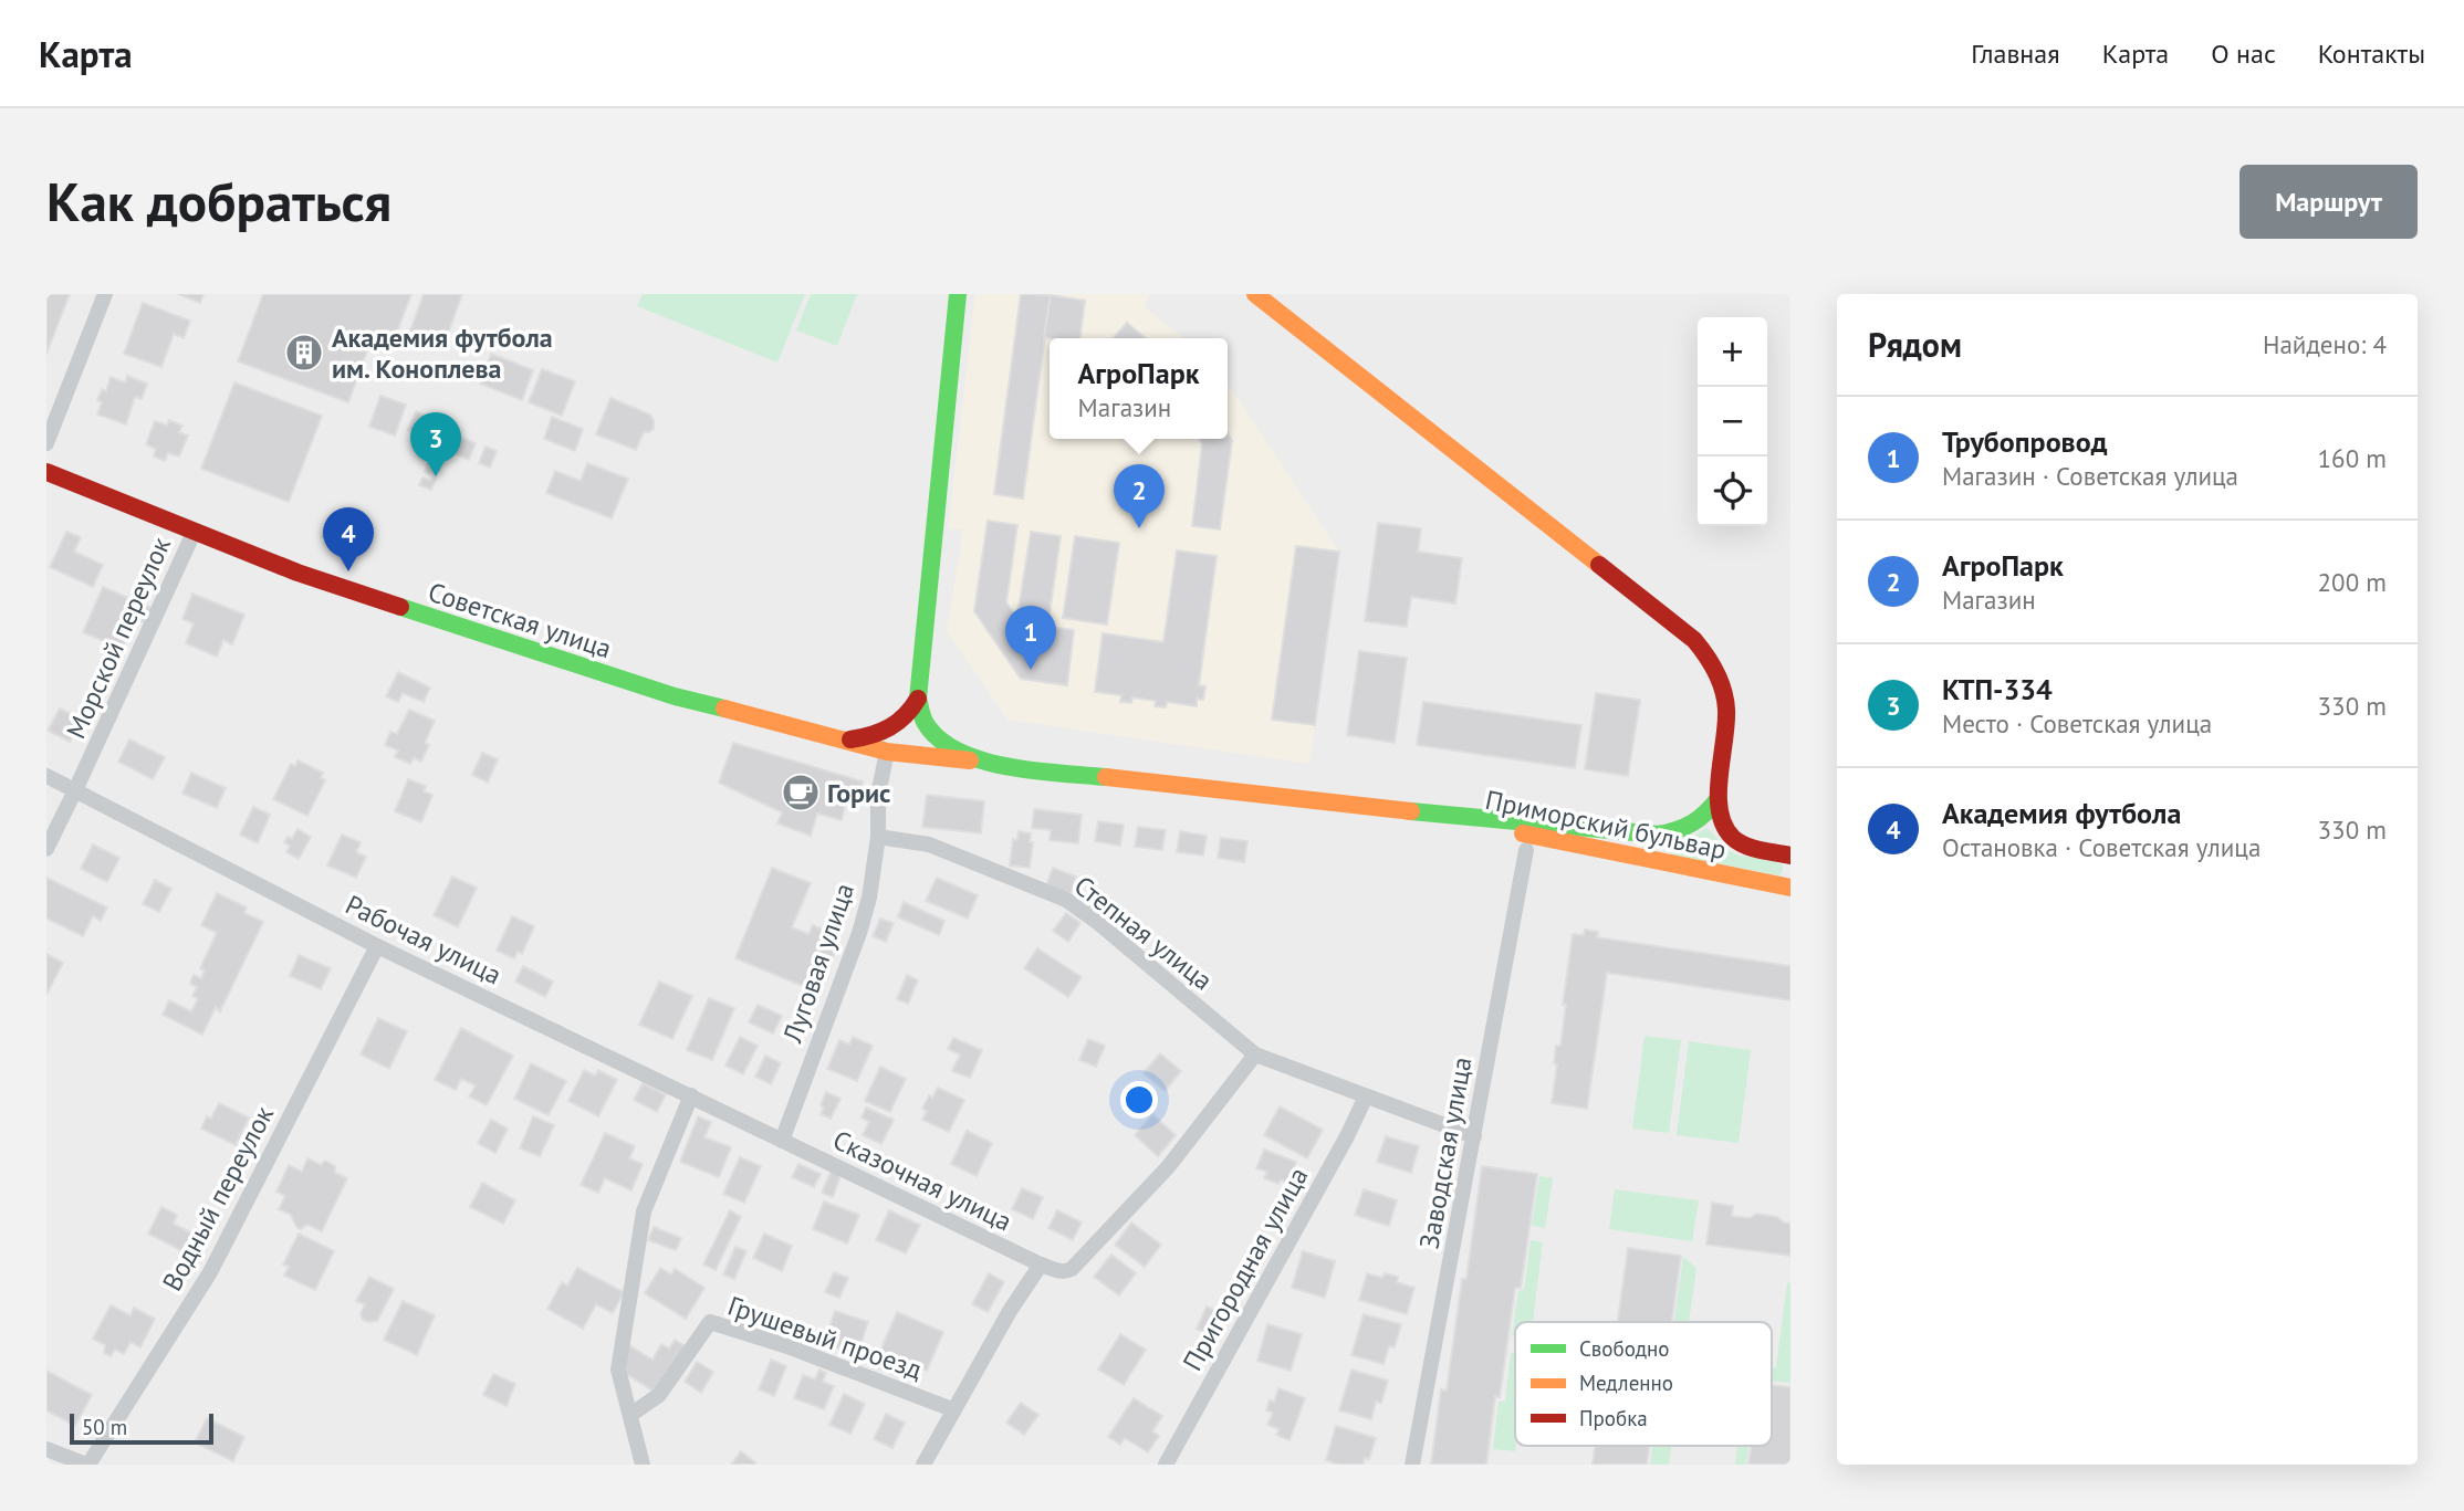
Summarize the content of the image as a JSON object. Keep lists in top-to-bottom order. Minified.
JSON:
{"streets":{"main road":["Советская улица","Приморский бульвар"],"street":["Морской переулок","Степная улица","Рабочая улица","Луговая улица","Заводская улица","Сказочная улица","Водный переулок","Пригородная улица","Грушевый проезд"]},"crossings":[["Советская улица","Морской переулок"],["Советская улица","Приморский бульвар"],["Советская улица","Луговая улица"],["Морской переулок","Рабочая улица"],["Степная улица","Луговая улица"],["Степная улица","Заводская улица"],["Степная улица","Пригородная улица"],["Рабочая улица","Луговая улица"],["Рабочая улица","Сказочная улица"],["Рабочая улица","Водный переулок"],["Луговая улица","Сказочная улица"]],"places":{"building":["Академия футбола им. Коноплева"],"cafe":["Горис"]},"legend":["Свободно","Медленно","Пробка"],"scale_bar":"50 m","page":{"header":"Карта","nav":["Главная","Карта","О нас","Контакты"],"buttons":"Маршрут","title":"Как добраться","heading":["Рядом","Найдено: 4"],"map_buttons":["+","−"],"popup":["АгроПарк","Магазин"],"list":[{"mark":"1","name":"Трубопровод","note":"Магазин · Советская улица","value":"160 m"},{"mark":"2","name":"АгроПарк","note":"Магазин","value":"200 m"},{"mark":"3","name":"КТП-334","note":"Место · Советская улица","value":"330 m"},{"mark":"4","name":"Академия футбола","note":"Остановка · Советская улица","value":"330 m"}],"pins":["3","2","4","1"],"scale":"50 m"}}
